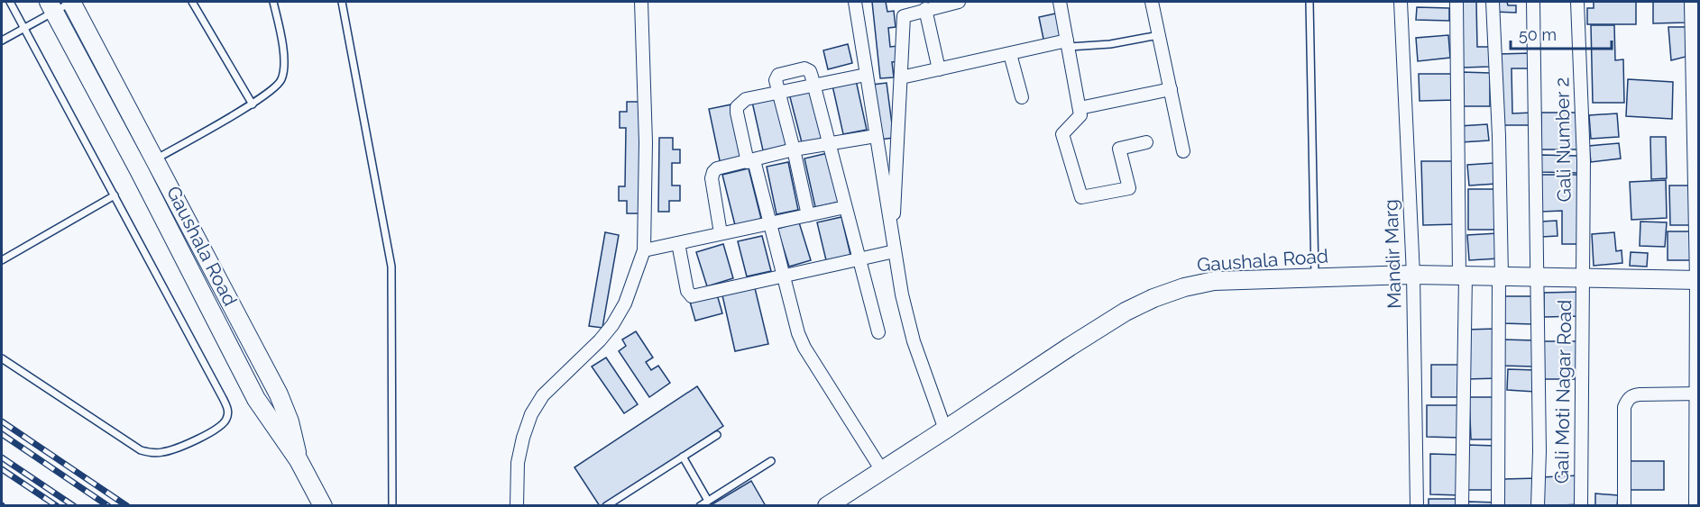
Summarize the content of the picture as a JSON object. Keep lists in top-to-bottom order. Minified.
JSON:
{"streets":{"street":["Gali Number 2","Gaushala Road","Mandir Marg","Gali Moti Nagar Road"]},"crossings":[["Gali Number 2","Gaushala Road"],["Gali Number 2","Gali Moti Nagar Road"],["Gaushala Road","Mandir Marg"],["Gaushala Road","Gali Moti Nagar Road"]],"scale_bar":"50 m"}
